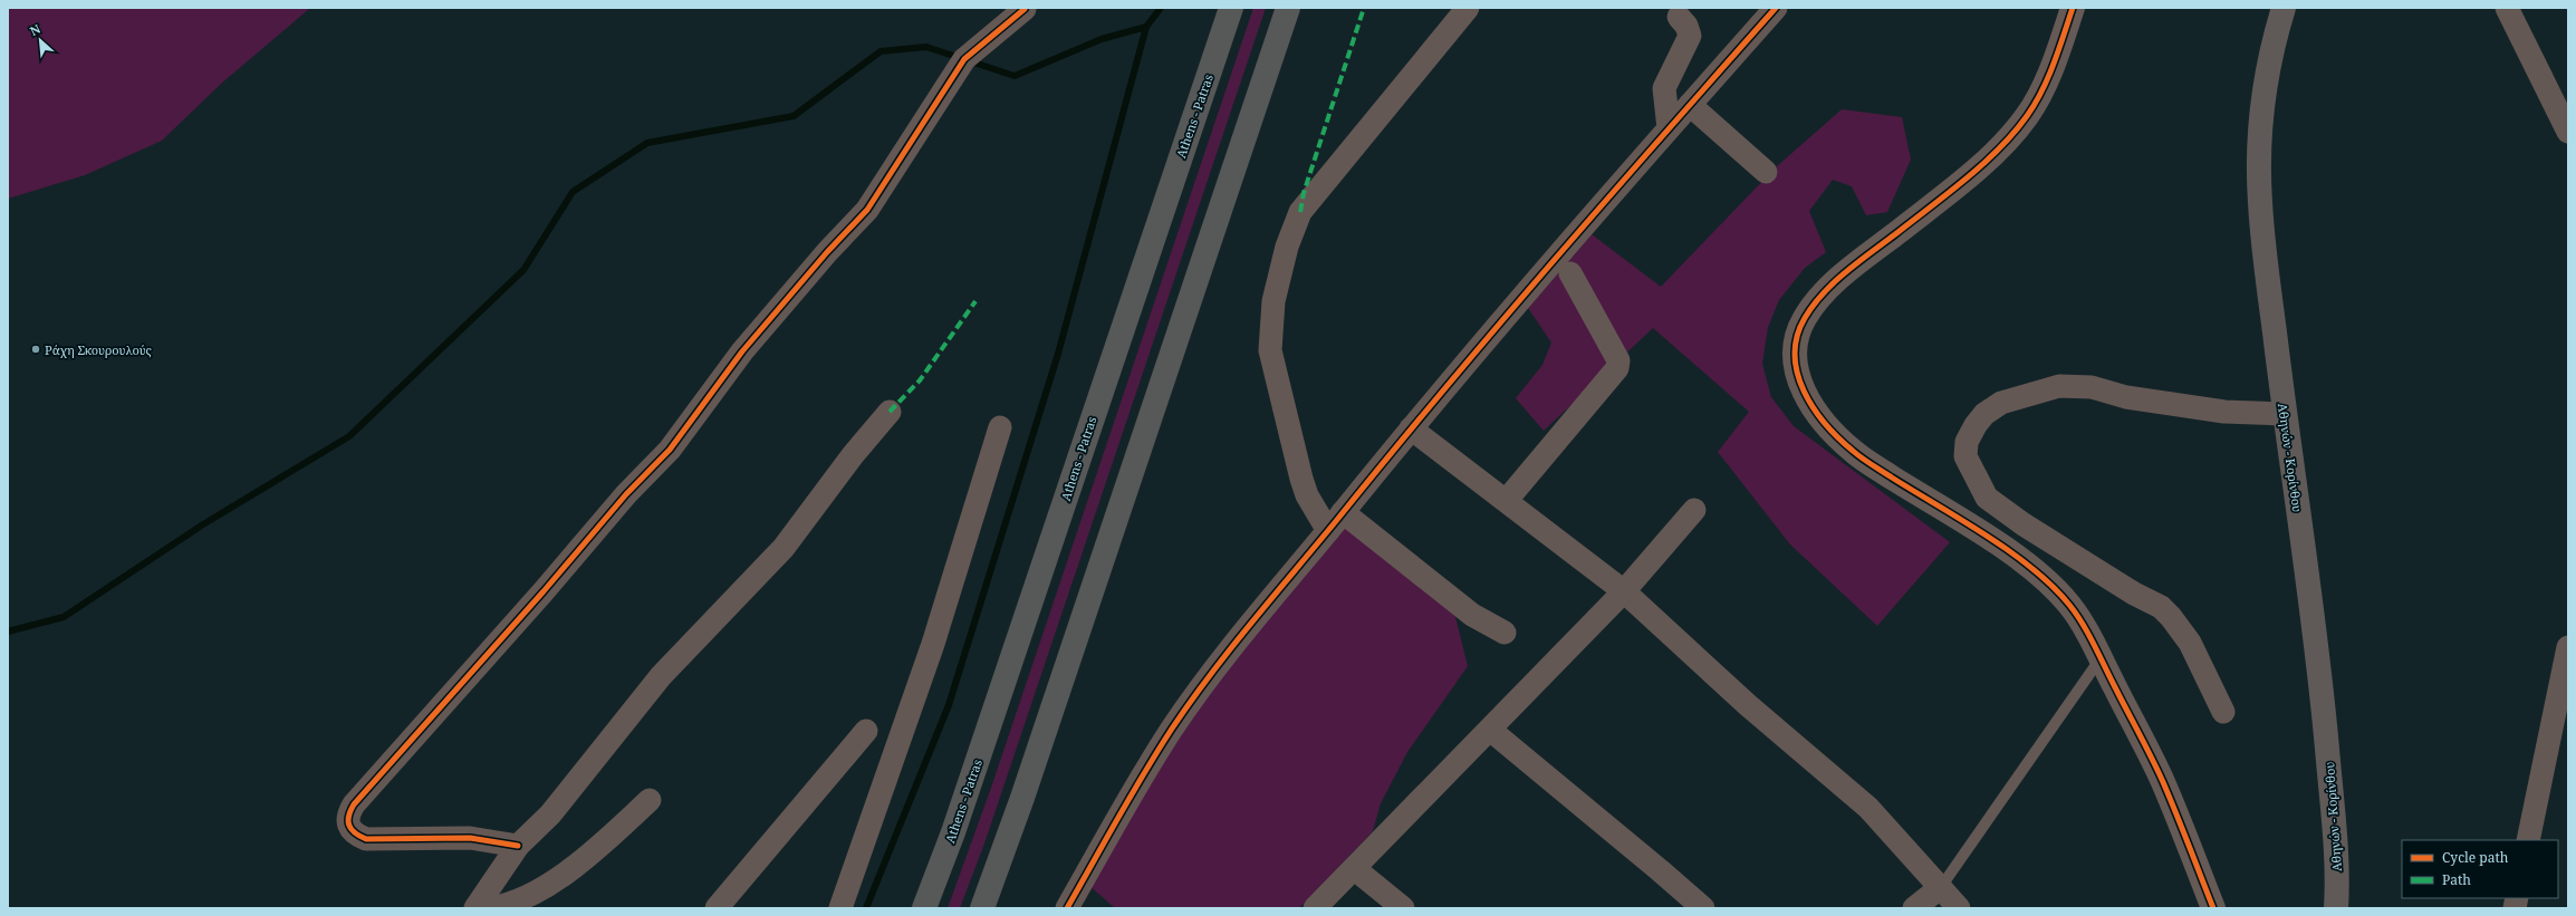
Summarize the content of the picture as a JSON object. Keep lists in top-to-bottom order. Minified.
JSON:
{"streets":{"highway":["Athens - Patras"],"main road":["Αθηνών - Κορίνθου"]},"places":["Ράχη Σκουρουλούς"],"legend":["Cycle path","Path"],"north":"top left"}
